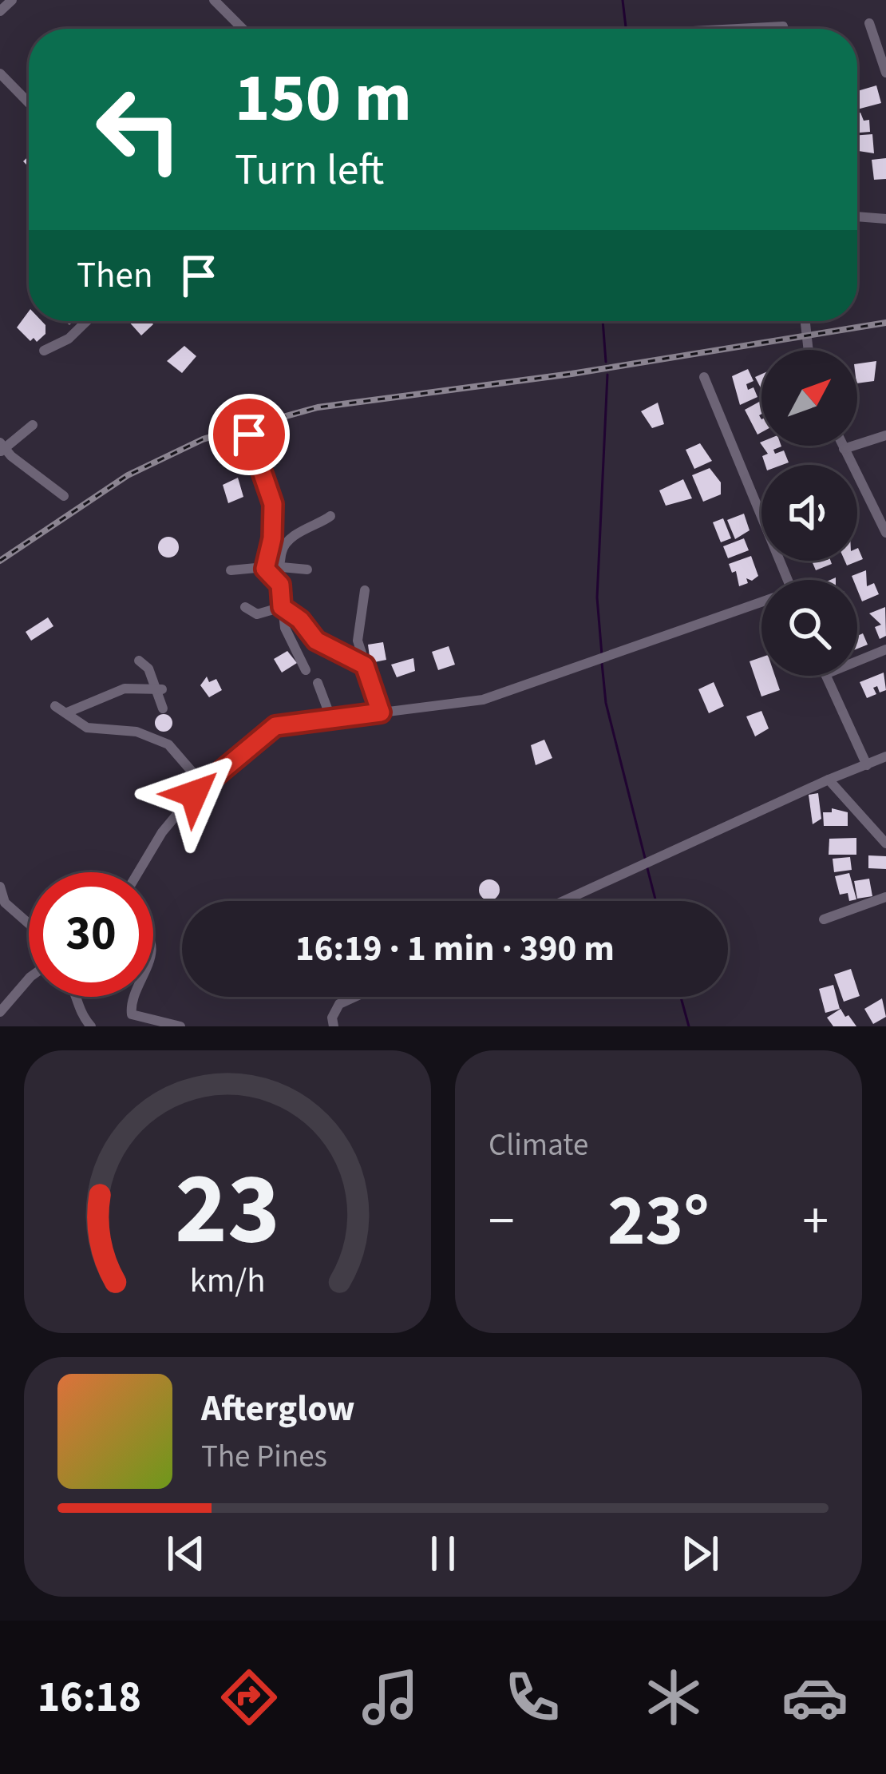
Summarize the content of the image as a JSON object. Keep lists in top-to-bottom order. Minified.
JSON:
{"north":"top right","page":{"turn":["150 m","Turn left"],"then":"Then","limit":"30","trip":"16:19 · 1 min · 390 m","tile":"Climate","heat":["−","23°","+"],"song":["Afterglow","The Pines"],"tabs":"16:18","gauge":["23","km/h"]}}
